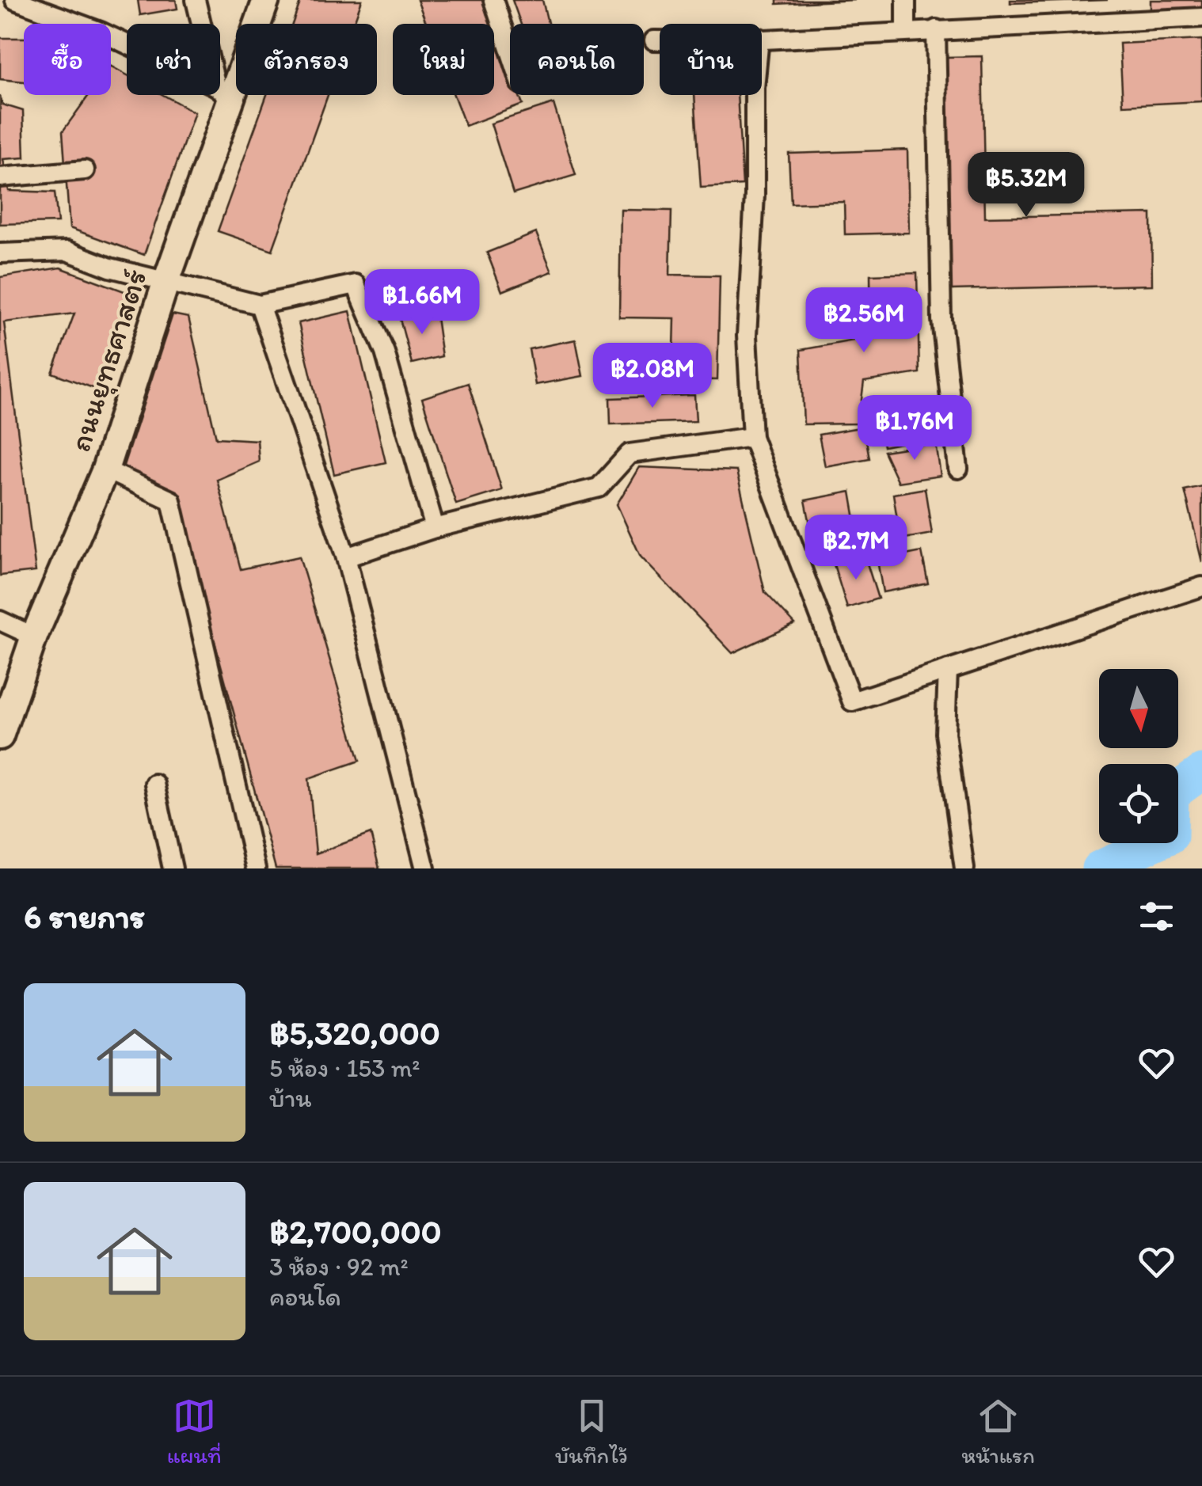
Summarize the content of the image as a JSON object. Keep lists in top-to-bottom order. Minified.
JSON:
{"streets":{"street":["ถนนยุทธศาสตร์"]},"north":"bottom","page":{"chip":["ซื้อ","เช่า","ตัวกรอง","ใหม่","คอนโด","บ้าน"],"price":["฿5.32M","฿1.66M","฿2.56M","฿2.08M","฿1.76M","฿2.7M"],"heading":"6 รายการ","list":[{"name":"฿5,320,000","note":"5 ห้อง · 153 m² · บ้าน"},{"name":"฿2,700,000","note":"3 ห้อง · 92 m² · คอนโด"}],"tabs":["แผนที่","บันทึกไว้","หน้าแรก"]}}
